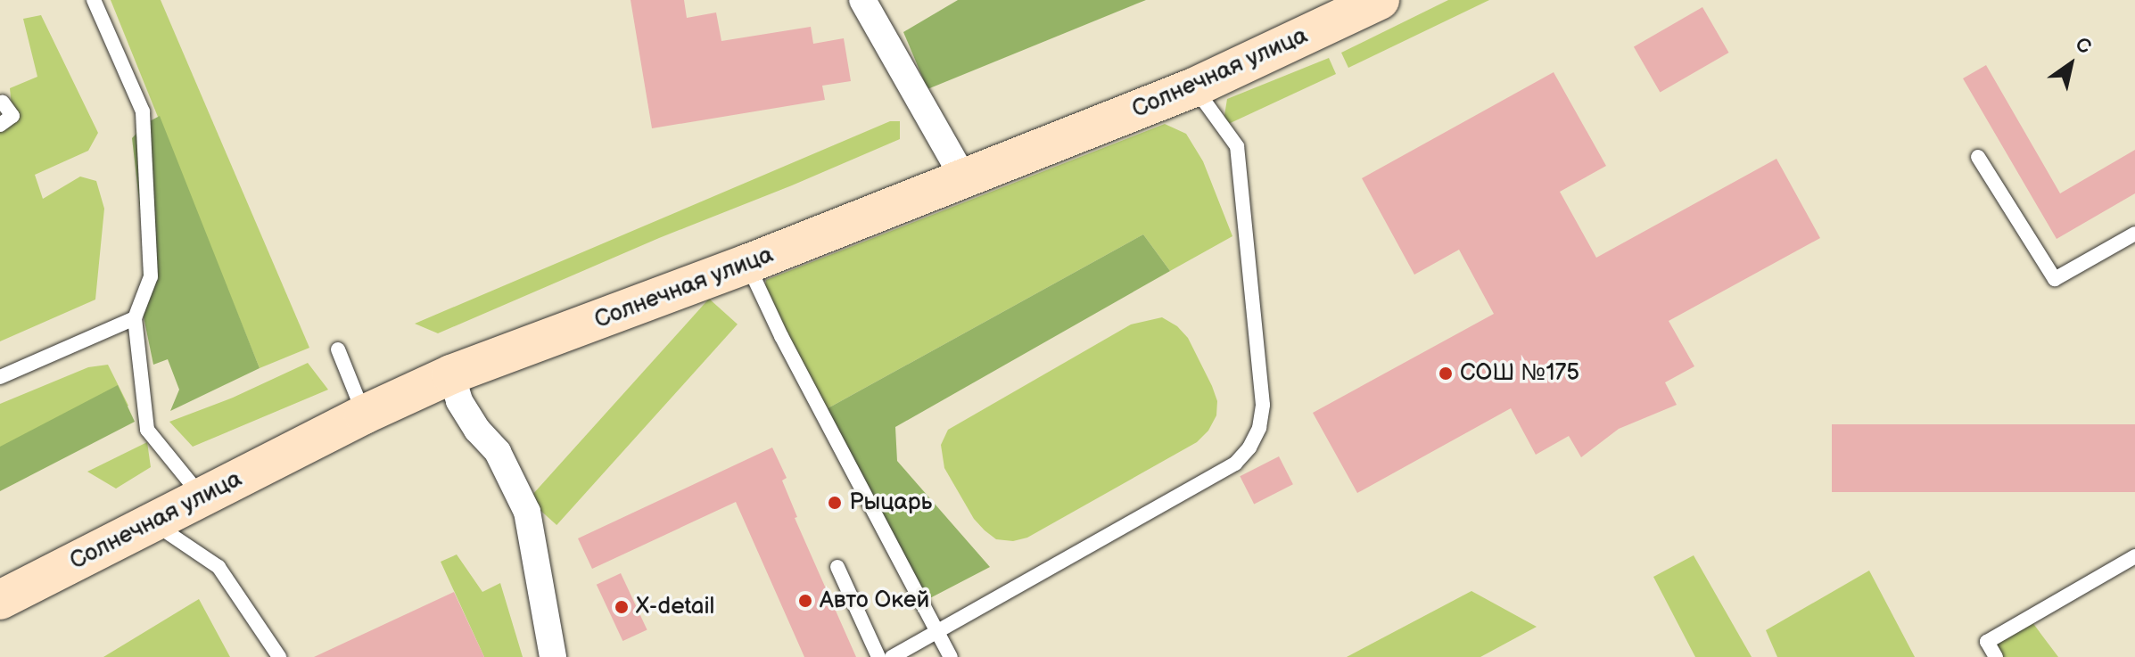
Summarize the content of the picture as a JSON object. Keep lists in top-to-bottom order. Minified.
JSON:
{"streets":{"main road":["Солнечная улица"]},"places":["СОШ №175","Рыцарь","Авто Окей","X-detail"],"north":"top right"}
